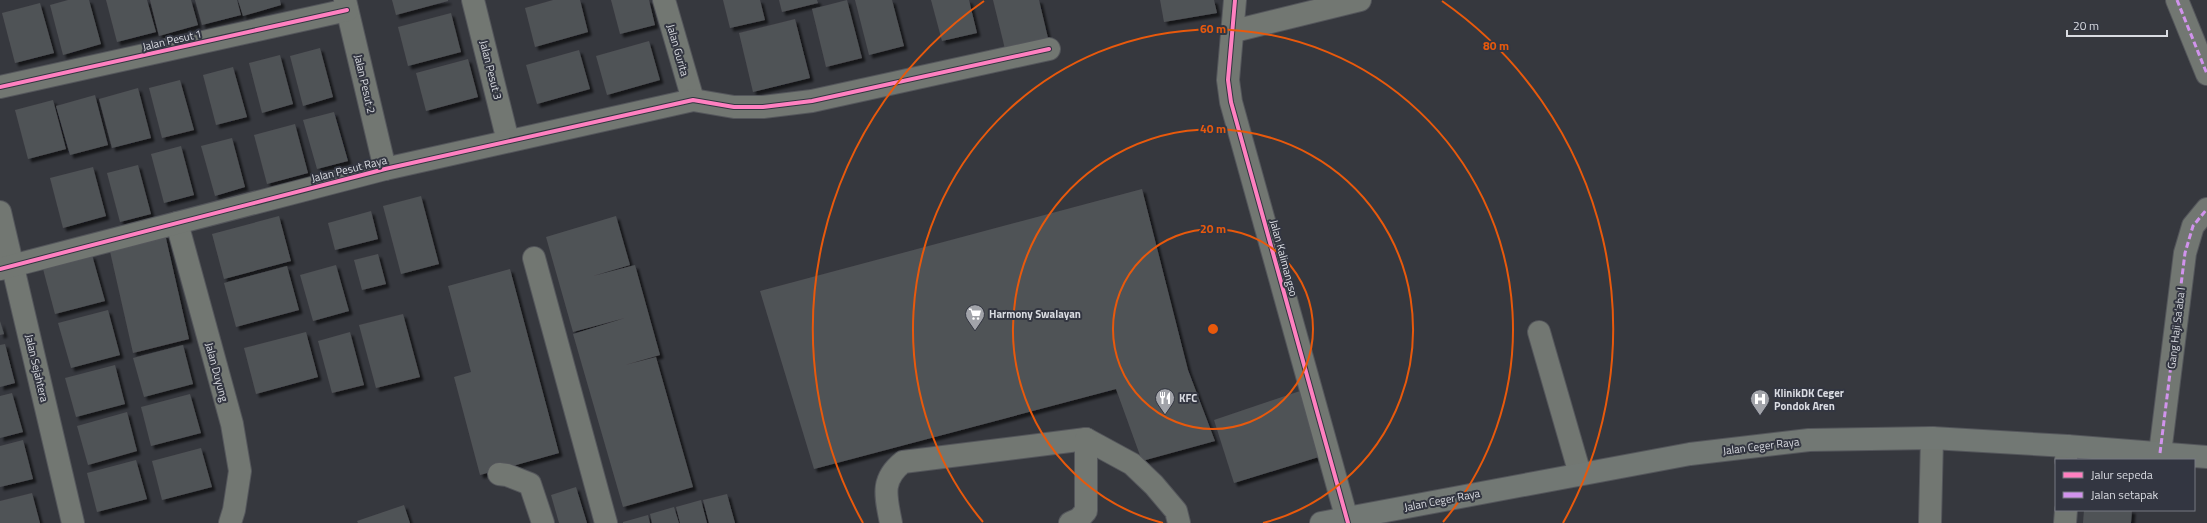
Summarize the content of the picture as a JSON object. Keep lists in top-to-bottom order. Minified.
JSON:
{"streets":{"main road":["Jalan Ceger Raya"],"street":["Jalan Pesut 1","Jalan Gurita","Jalan Pesut 3","Jalan Pesut 2","Jalan Pesut Raya","Jalan Kalimangso","Gang Haji Sa'aba I","Jalan Sejahtera","Jalan Duyung"]},"crossings":[["Jalan Pesut 1","Jalan Pesut 2"],["Jalan Gurita","Jalan Pesut Raya"],["Jalan Pesut 3","Jalan Pesut Raya"],["Jalan Pesut 2","Jalan Pesut Raya"],["Jalan Pesut Raya","Jalan Sejahtera"],["Jalan Pesut Raya","Jalan Duyung"],["Jalan Kalimangso","Jalan Ceger Raya"],["Gang Haji Sa'aba I","Jalan Ceger Raya"]],"places":{"supermarket":["Harmony Swalayan"],"restaurant":["KFC"],"hospital":["KlinikDK Ceger Pondok Aren"]},"legend":["Jalur sepeda","Jalan setapak"],"scale_bar":"20 m","rings":["60 m","80 m","40 m","20 m"]}
